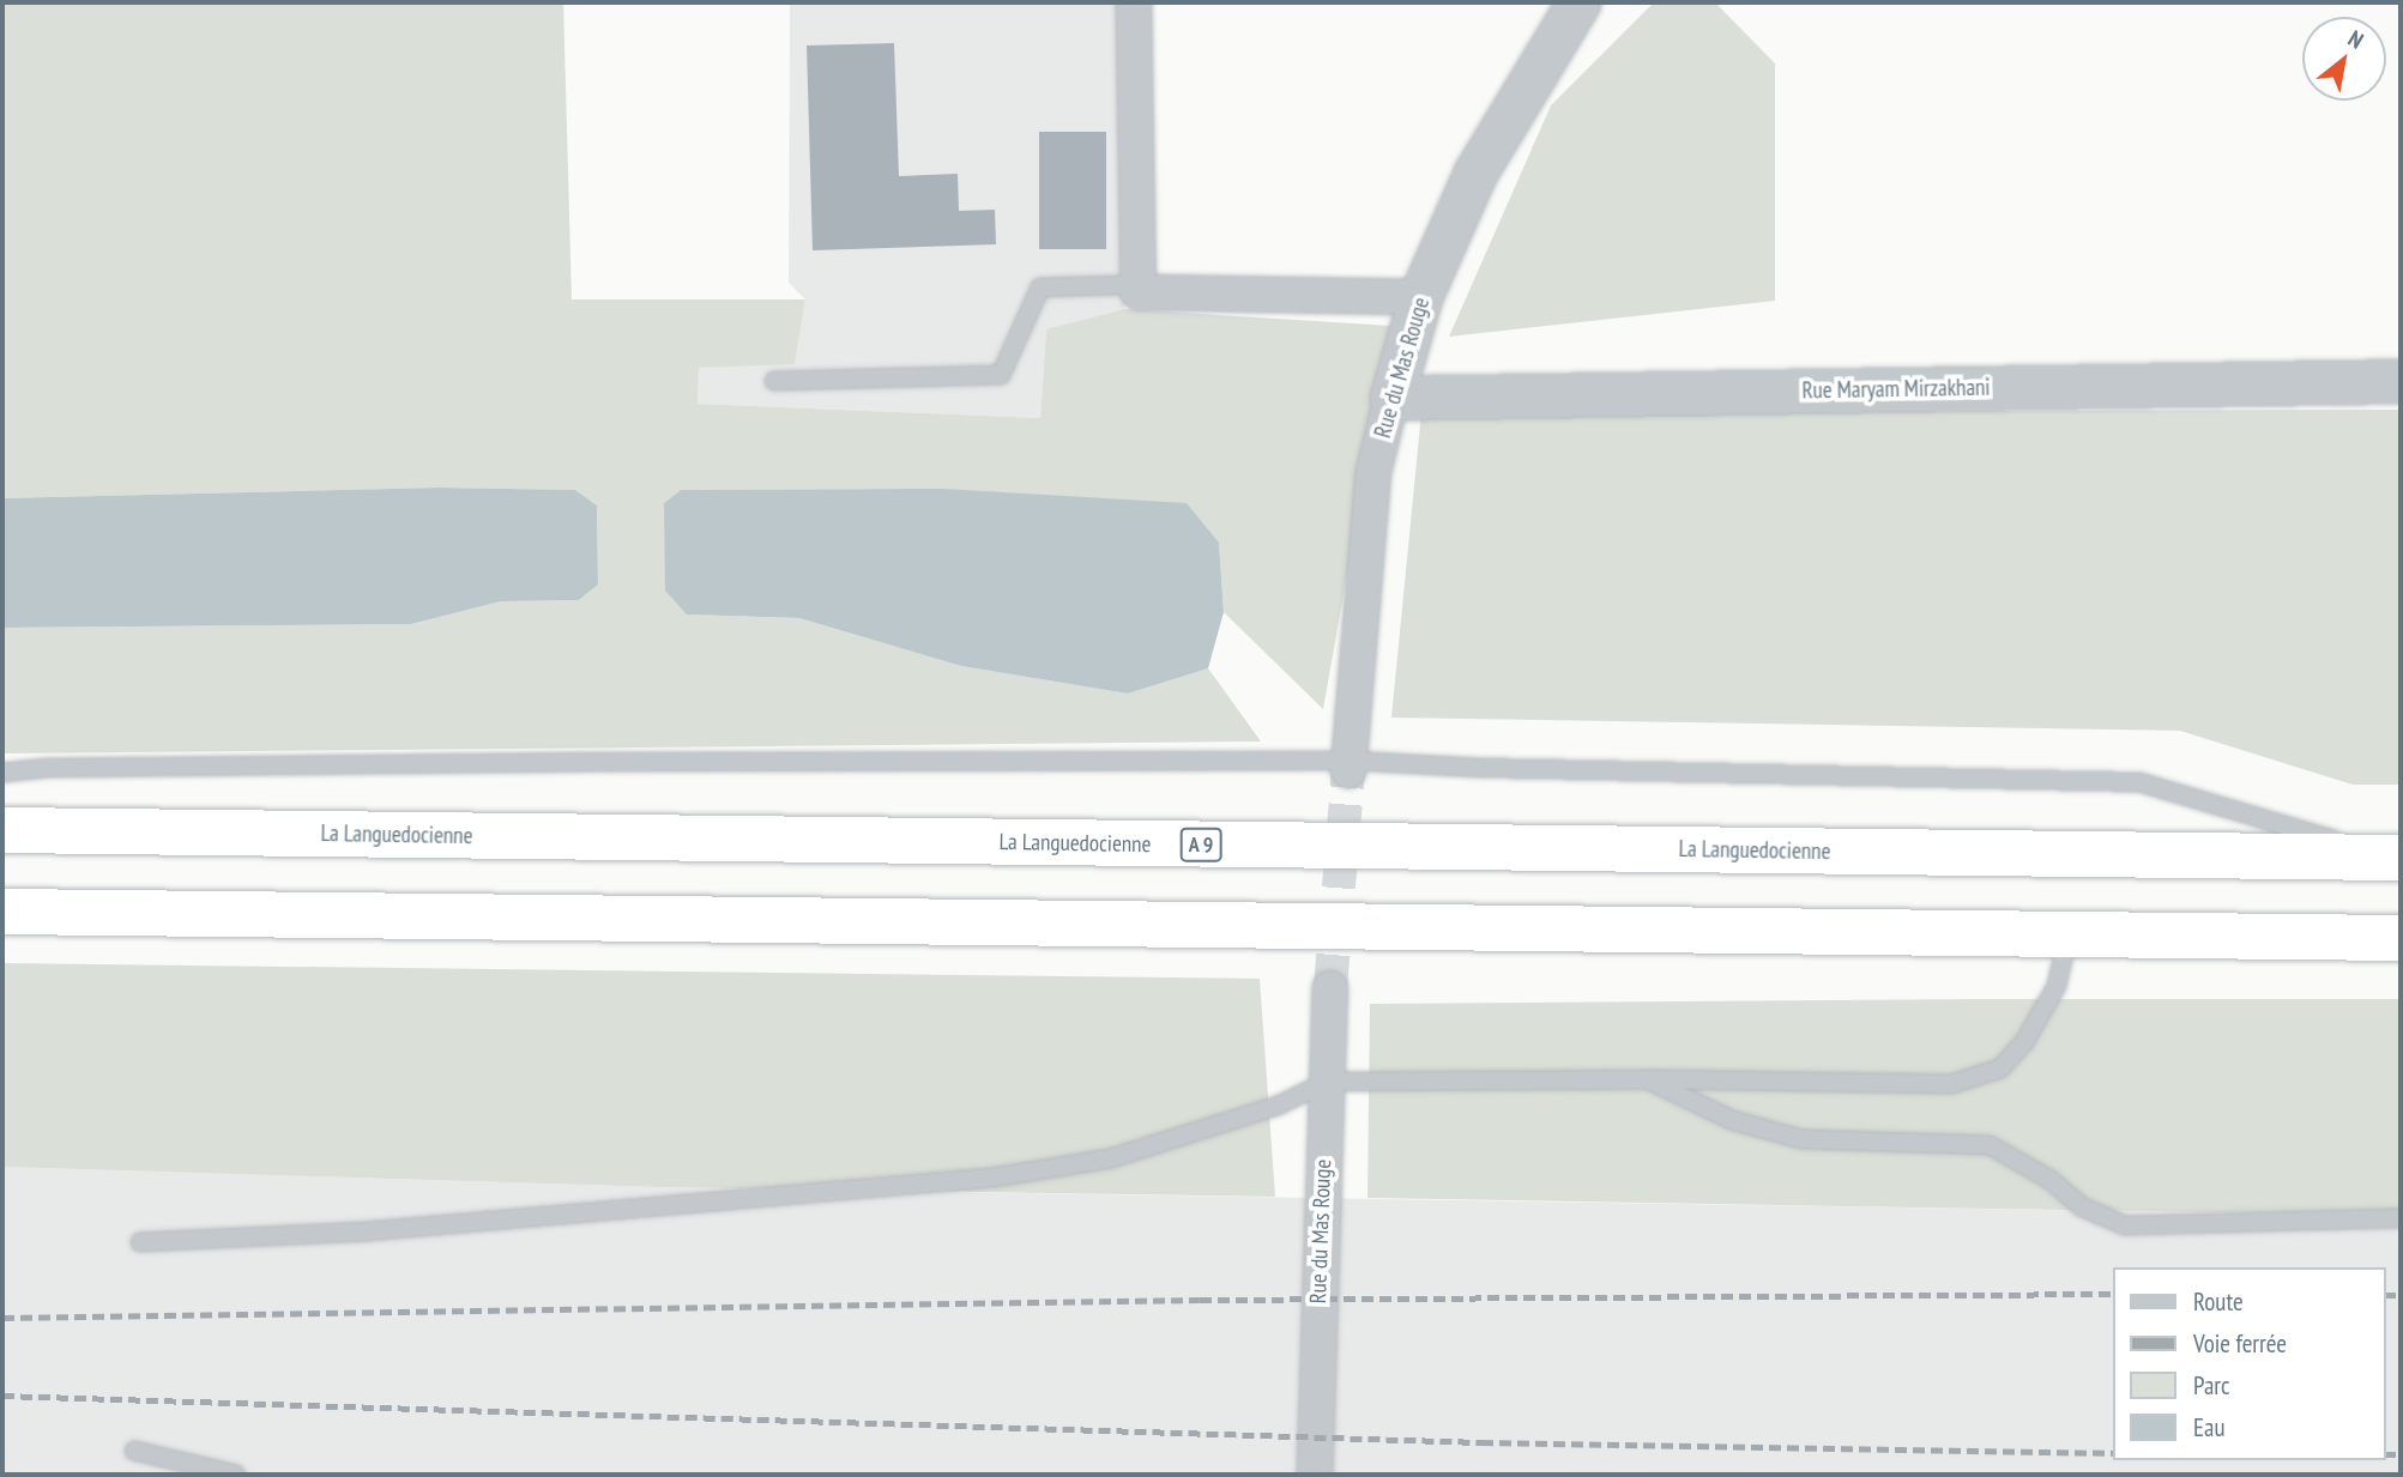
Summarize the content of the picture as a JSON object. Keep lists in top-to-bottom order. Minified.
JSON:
{"streets":{"highway":["La Languedocienne","A 9"],"street":["Rue du Mas Rouge","Rue Maryam Mirzakhani"]},"crossings":[["Rue du Mas Rouge","Rue Maryam Mirzakhani"]],"legend":["Route","Voie ferrée","Parc","Eau"],"north":"top right"}
